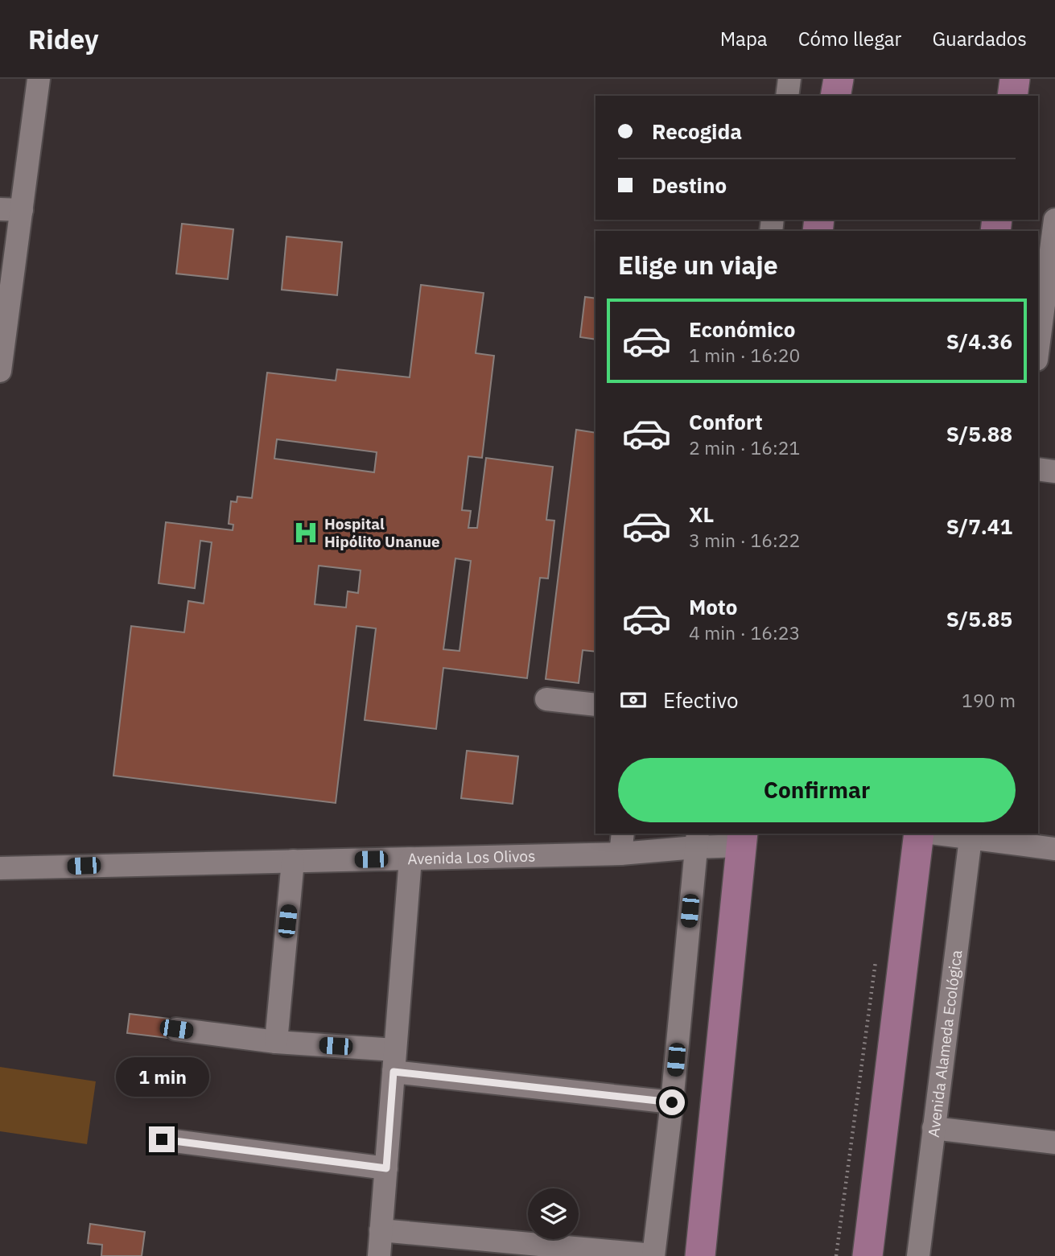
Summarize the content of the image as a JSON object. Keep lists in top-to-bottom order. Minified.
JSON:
{"streets":{"street":["Avenida Los Olivos","Avenida Alameda Ecológica"]},"places":{"hospital":["Hospital Hipólito Unanue"]},"page":{"header":"Ridey","nav":["Mapa","Cómo llegar","Guardados"],"banner":["Recogida","Destino"],"heading":"Elige un viaje","list":[{"name":"Económico","note":"1 min · 16:20","value":"S/4.36"},{"name":"Confort","note":"2 min · 16:21","value":"S/5.88"},{"name":"XL","note":"3 min · 16:22","value":"S/7.41"},{"name":"Moto","note":"4 min · 16:23","value":"S/5.85"}],"pay":["Efectivo","190 m"],"buttons":"Confirmar","bubble":"1 min"}}
